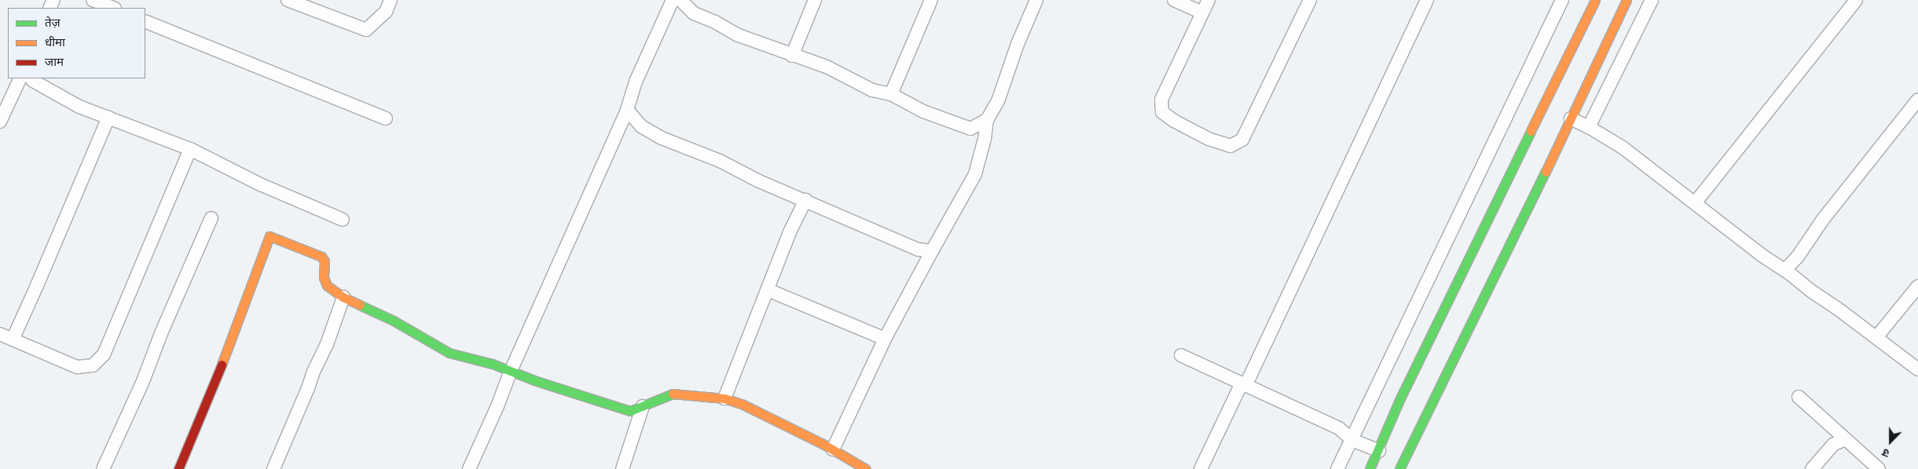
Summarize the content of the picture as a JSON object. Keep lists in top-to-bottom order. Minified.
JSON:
{"legend":["तेज़","धीमा","जाम"],"north":"bottom"}
